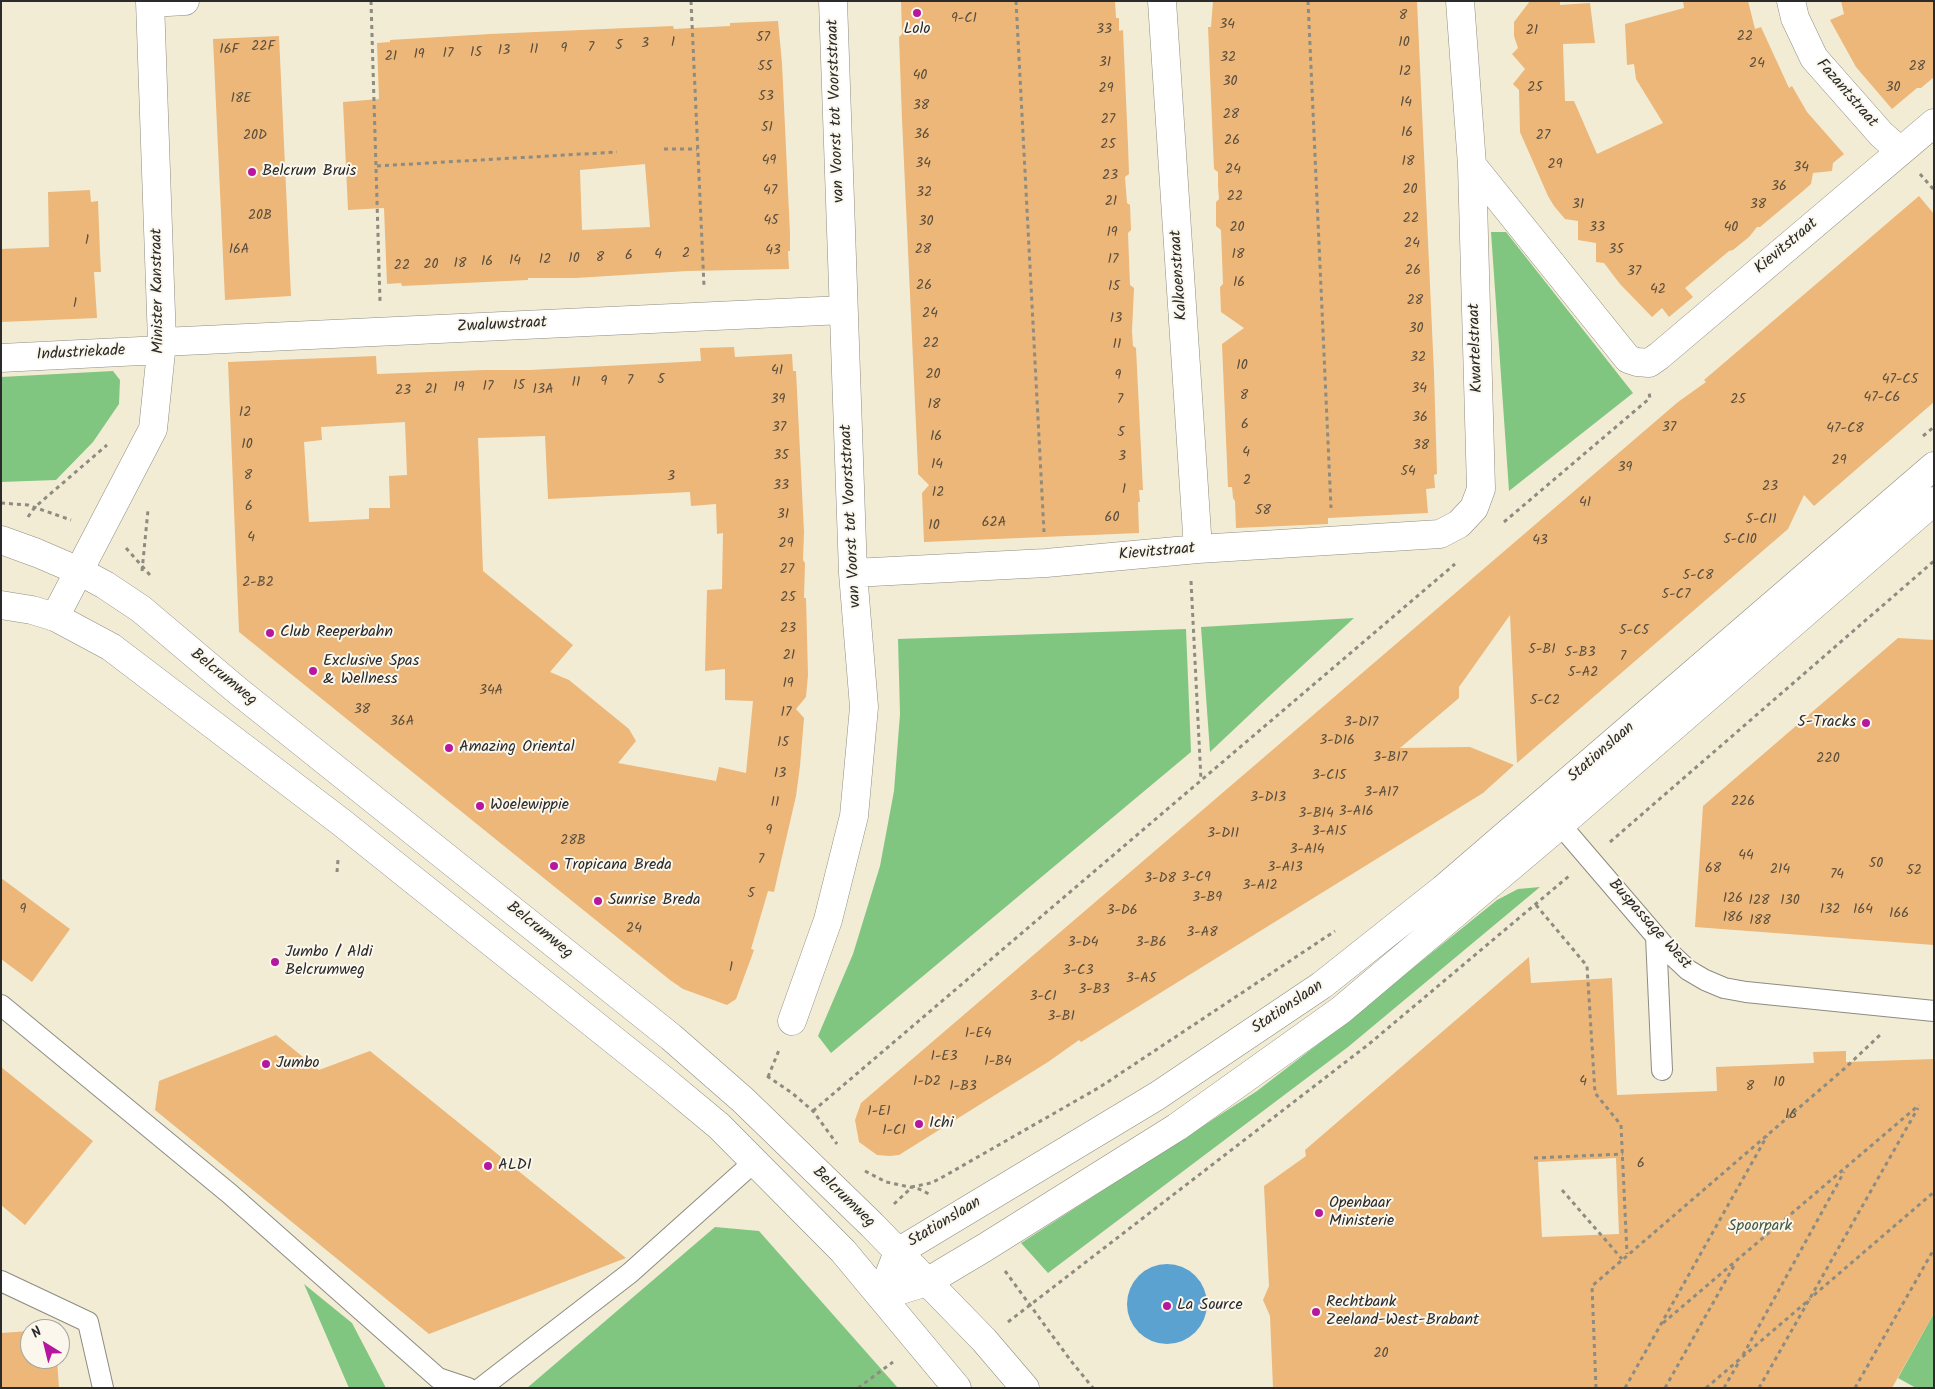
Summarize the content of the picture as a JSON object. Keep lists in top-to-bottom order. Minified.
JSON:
{"streets":{"main road":["Fazantstraat","van Voorst tot Voorststraat","Kievitstraat","Kalkoenstraat","Minister Kanstraat","Zwaluwstraat","Kwartelstraat","Industriekade","Belcrumweg","Stationslaan"],"lane":["Buspassage West"]},"crossings":[["Fazantstraat","Kievitstraat"],["van Voorst tot Voorststraat","Kievitstraat"],["van Voorst tot Voorststraat","Zwaluwstraat"],["Kievitstraat","Kalkoenstraat"],["Kievitstraat","Kwartelstraat"],["Minister Kanstraat","Zwaluwstraat"],["Minister Kanstraat","Industriekade"],["Minister Kanstraat","Belcrumweg"],["Zwaluwstraat","Industriekade"],["Belcrumweg","Stationslaan"],["Stationslaan","Buspassage West"]],"parks":["Spoorpark"],"places":["Lolo","Belcrum Bruis","Club Reeperbahn","Exclusive Spas & Wellness","5-Tracks","Amazing Oriental","Woelewippie","Tropicana Breda","Sunrise Breda","Jumbo / Aldi Belcrumweg","Jumbo","Ichi","ALDI","Openbaar Ministerie","La Source","Rechtbank Zeeland-West-Brabant"],"house_numbers":["8","9-C1","34","33","21","22","57","1","10","3","5","22F","7","9","16F","11","13","15","17","19","21","32","31","24","55","28","12","40","30","25","30","29","53","18E","14","38","28","27","51","16","36","20D","27","26","25","49","18","34","29","34","24","23","36","20","47","32","22","21","31","38","20B","22","45","30","20","33","40","19","1","24","16A","28","35","43","2","4","18","6","8","10","12","17","14","16","18","20","22","26","37","16","26","15","42","28","1","24","13","30","22","11","32","10","41","20","9","5","47-C5","7","9","11","15","17","19","34","21","13A","23","8","47-C6","39","7","25","18","12","36","6","37","37","47-C8","5","16","10","38","4","35","3","29","14","39","54","8","3","2","33","23","1","12","41","6","58","31","60","5-C11","62A","10","4","5-C10","43","29","27","5-C8","2-B2","5-C7","25","23","5-C5","5-B1","5-B3","21","7","5-A2","19","34A","5-C2","38","17","36A","3-D17","3-D16","15","3-B17","220","13","3-C15","3-A17","3-D13","226","11","3-A16","3-B14","9","3-A15","3-D11","28B","3-A14","44","7","50","3-A13","68","214","52","74","3-C9","3-D8","3-A12","5","3-B9","126","128","130","9","132","164","3-D6","166","186","188","24","3-A8","3-D4","3-B6","1","3-C3","3-A5","3-B3","3-C1","3-B1","1-E4","1-E3","1-B4","1-D2","4","10","1-B3","8","1-E1","16","1-C1","6","20"],"north":"top left"}
